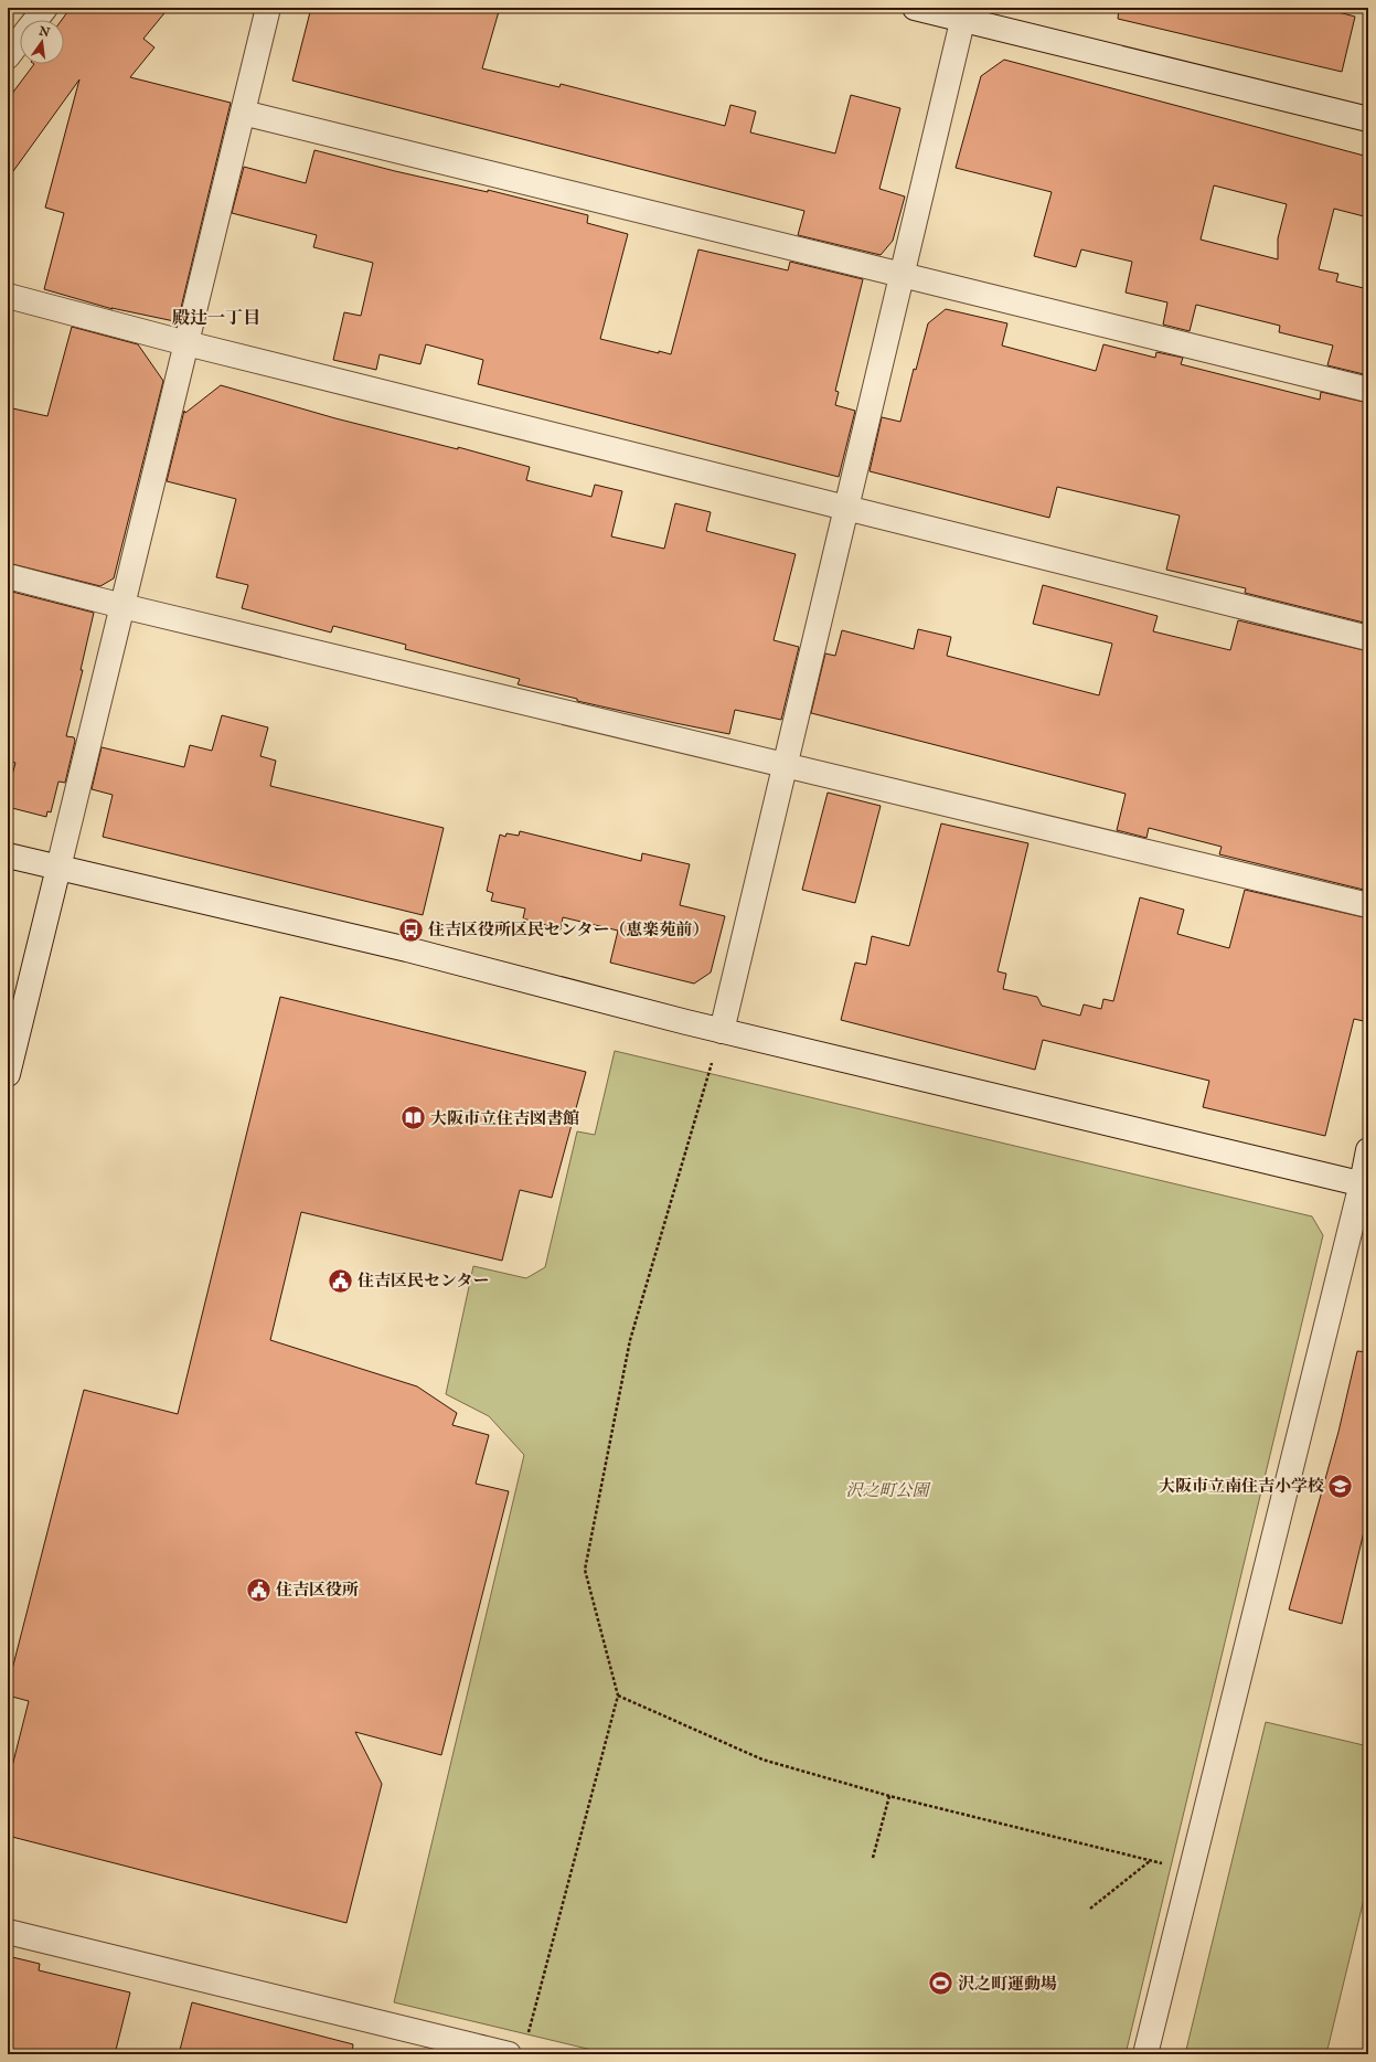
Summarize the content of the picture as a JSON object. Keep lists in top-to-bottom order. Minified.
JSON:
{"districts":["殿辻一丁目"],"parks":["沢之町公園"],"places":{"bus stop":["住吉区役所区民センター（恵楽苑前）"],"library":["大阪市立住吉図書館"],"public building":["住吉区民センター","住吉区役所"],"school or university":["大阪市立南住吉小学校"],"sports":["沢之町運動場"]},"north":"top"}
